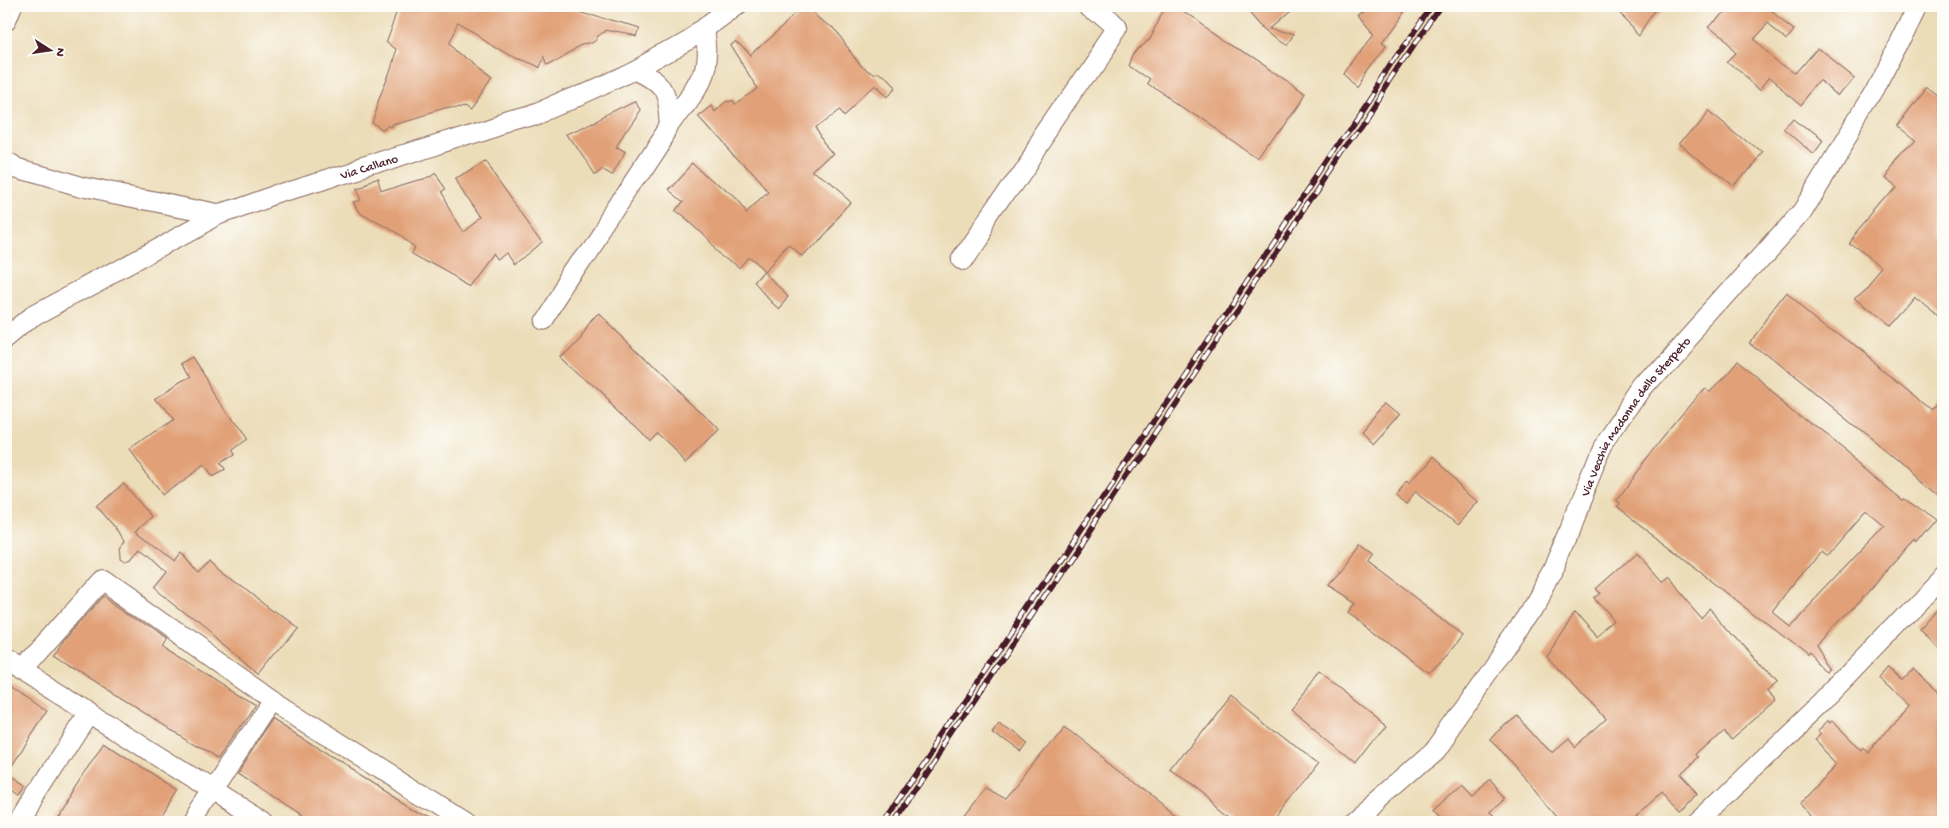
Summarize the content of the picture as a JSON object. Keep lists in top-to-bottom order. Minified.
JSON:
{"streets":{"street":["Via Callano","Via Vecchia Madonna dello Sterpeto"]},"north":"right"}
